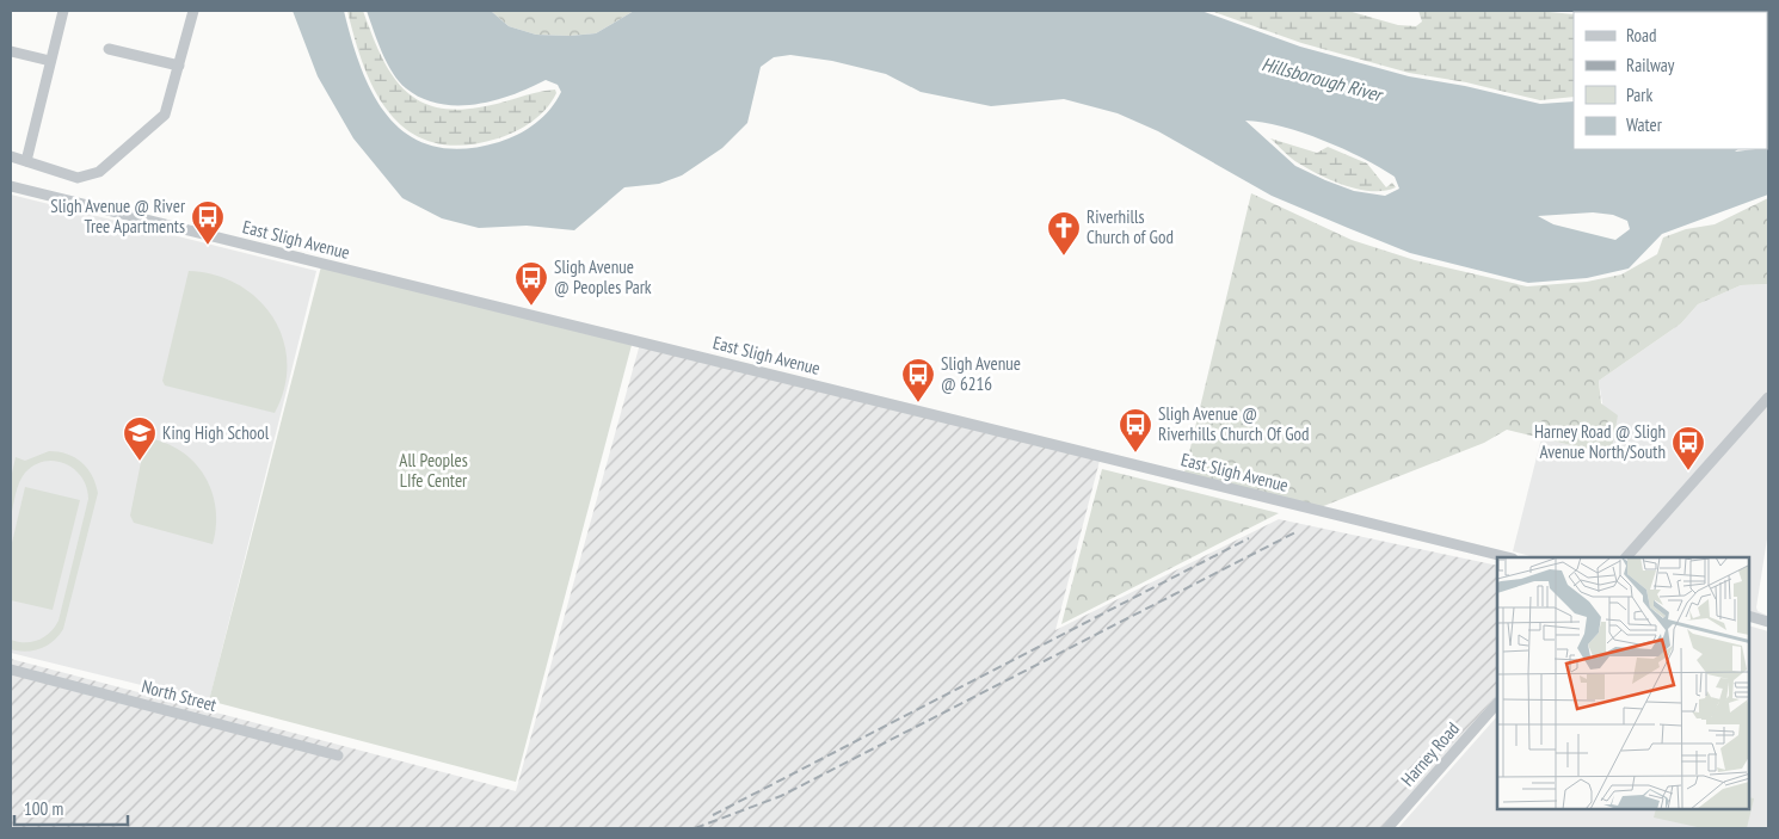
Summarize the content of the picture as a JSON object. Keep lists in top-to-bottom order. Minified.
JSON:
{"streets":{"street":["East Sligh Avenue","North Street","Harney Road"]},"water":["Hillsborough River"],"parks":["All Peoples LIfe Center"],"places":{"bus stop":["Sligh Avenue @ River Tree Apartments","Sligh Avenue @ Peoples Park","Sligh Avenue @ 6216","Sligh Avenue @ Riverhills Church Of God","Harney Road @ Sligh Avenue North/South"],"church":["Riverhills Church of God"],"school or university":["King High School"]},"legend":["Road","Railway","Park","Water"],"scale_bar":"100 m"}
